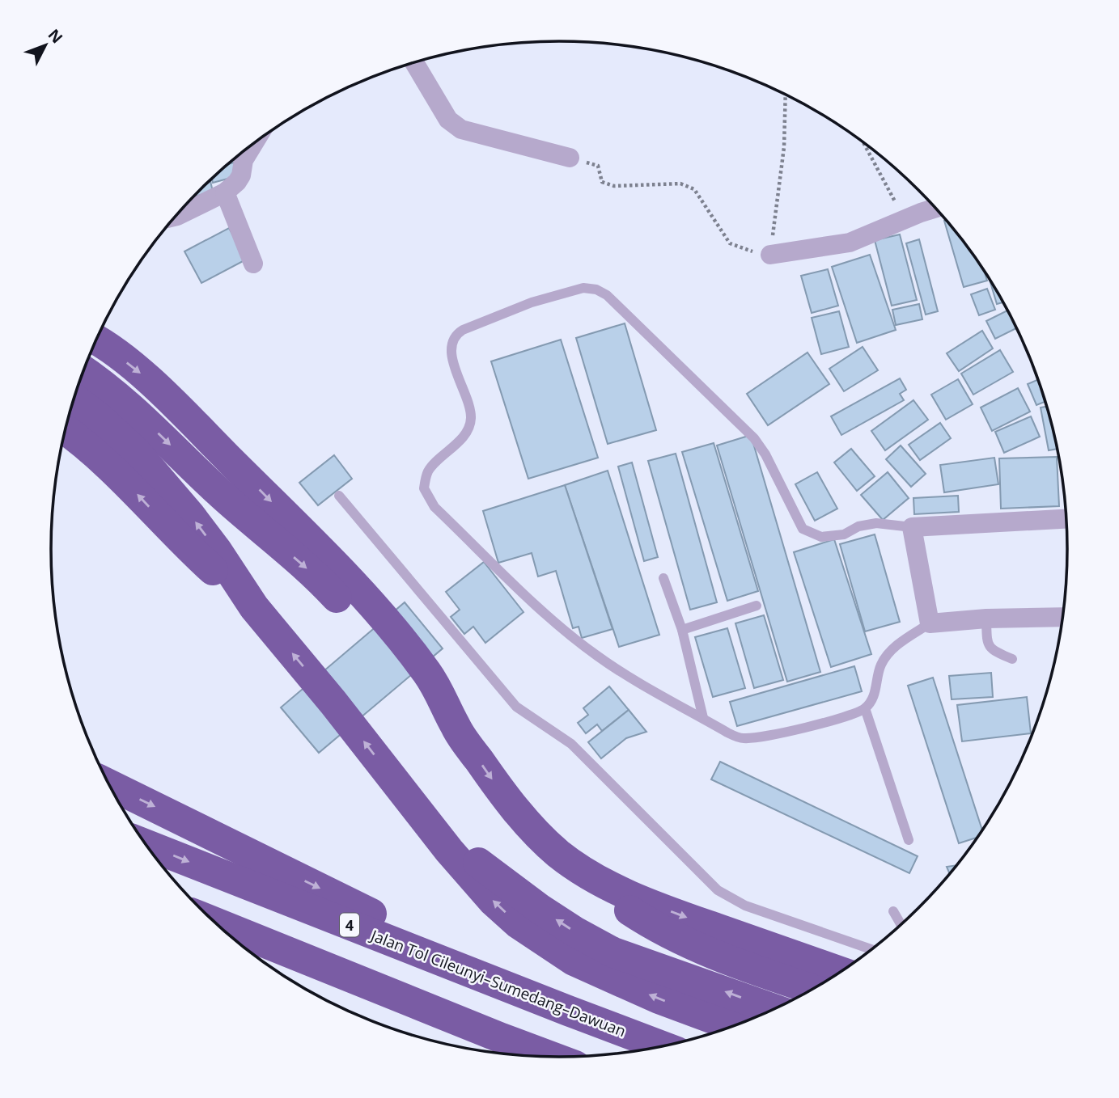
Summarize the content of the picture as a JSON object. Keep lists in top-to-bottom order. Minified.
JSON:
{"streets":{"highway":["4","Jalan Tol Cileunyi–Sumedang–Dawuan"]},"north":"top right"}
